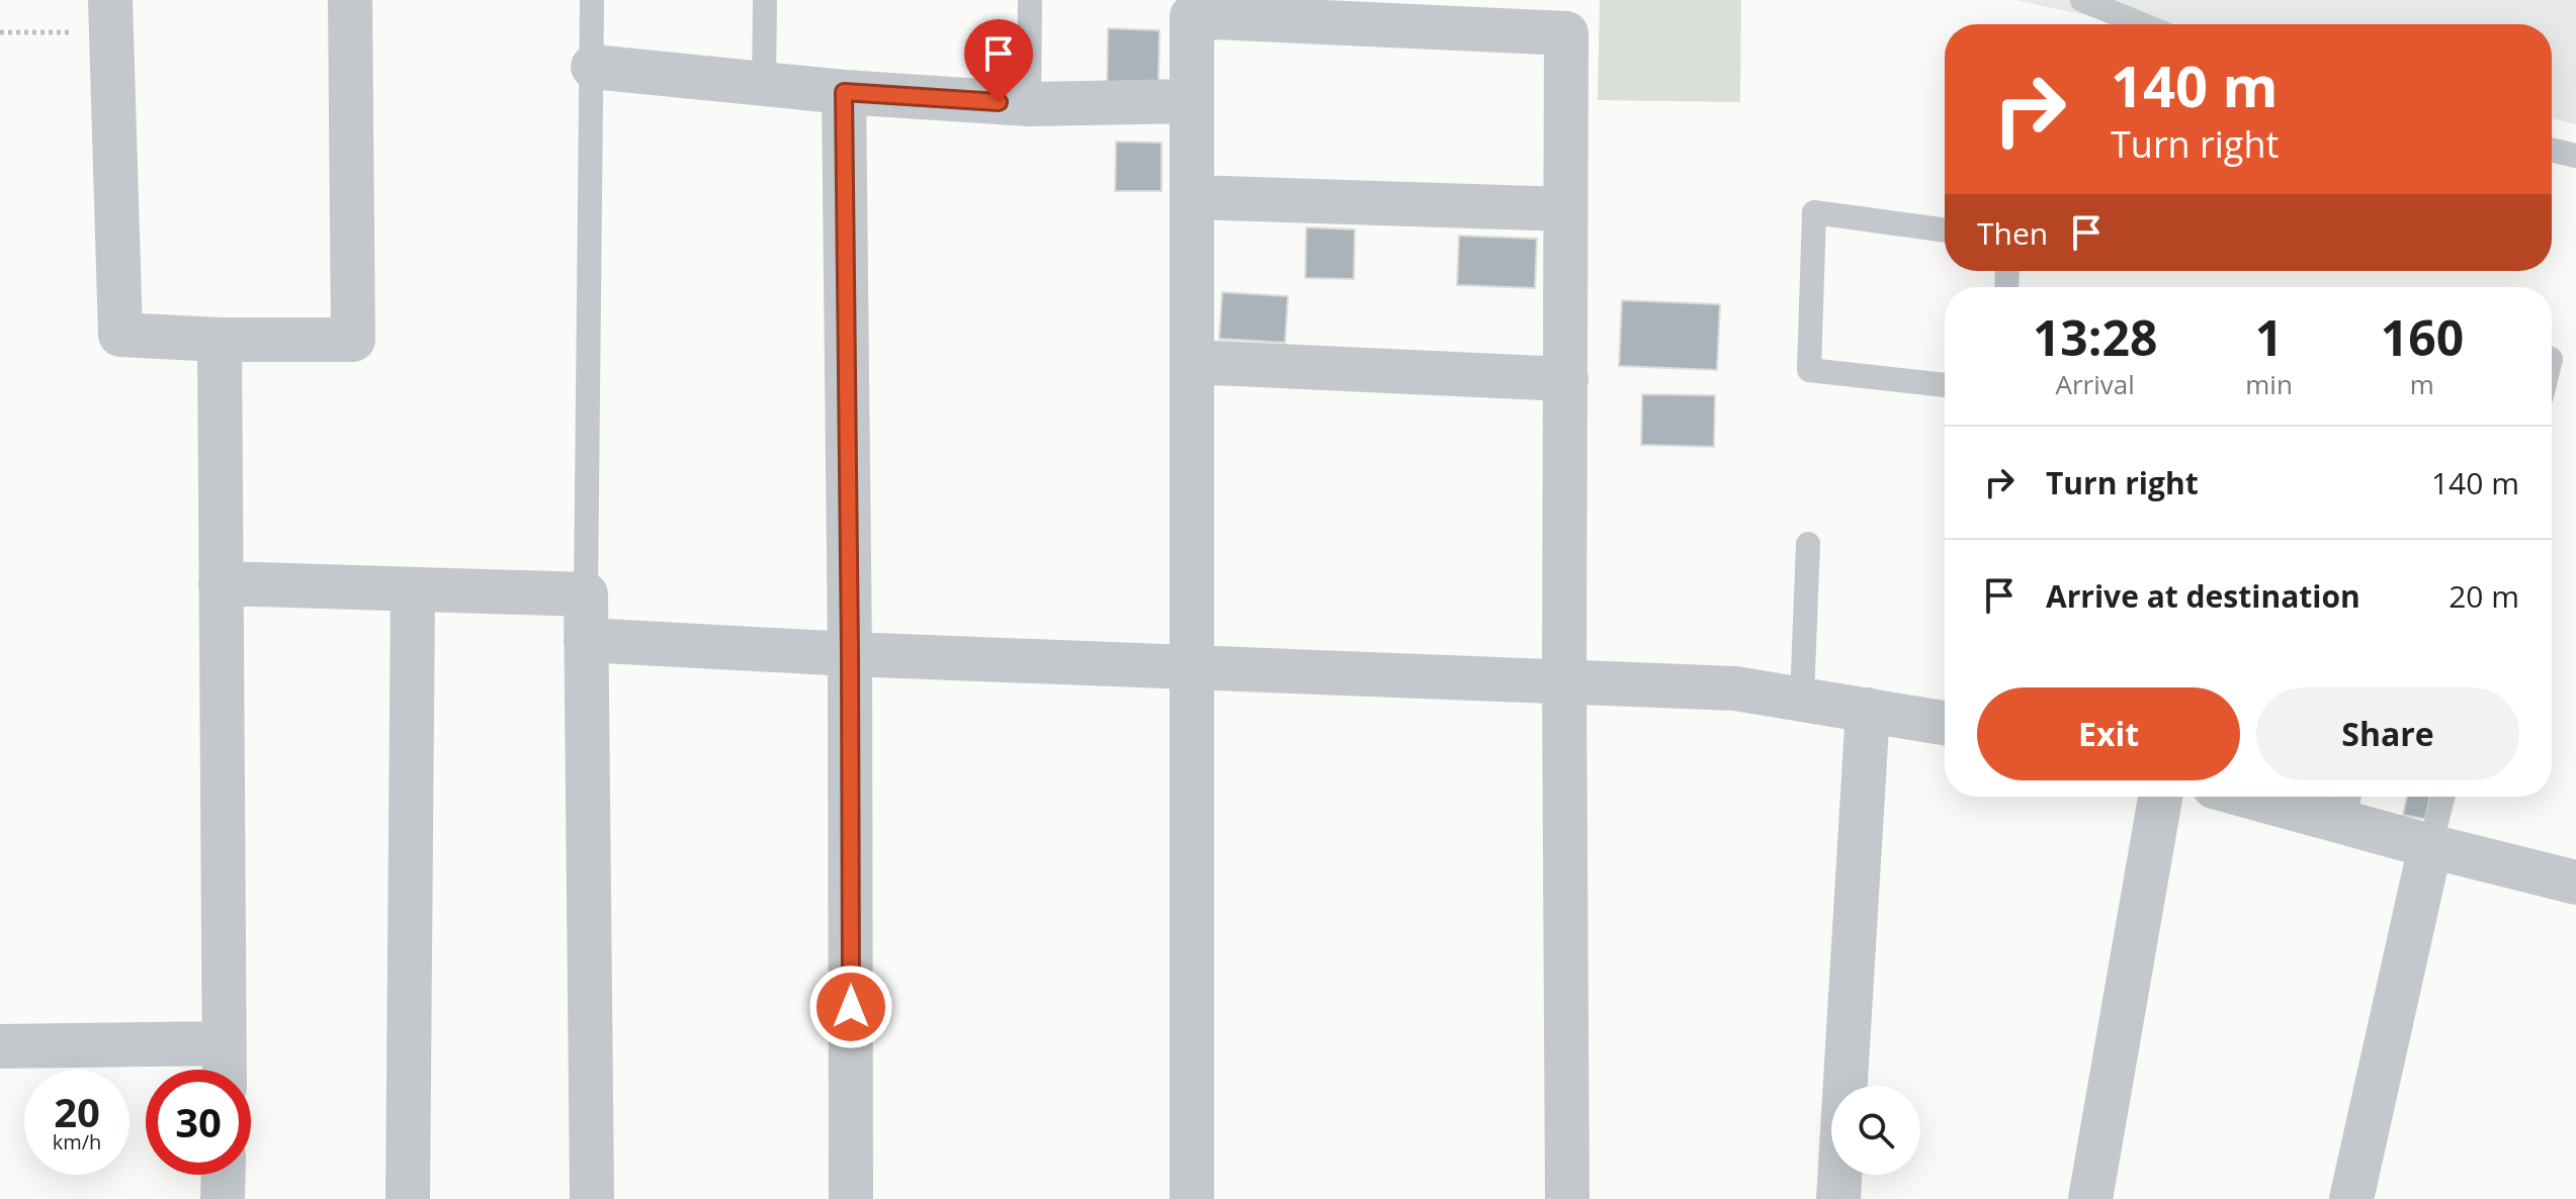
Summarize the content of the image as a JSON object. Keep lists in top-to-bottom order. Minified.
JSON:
{"page":{"turn":["140 m","Turn right"],"then":"Then","eta":["13:28","Arrival","1","min","160","m"],"list":[{"name":"Turn right","value":"140 m"},{"name":"Arrive at destination","value":"20 m"}],"buttons":["Exit","Share"],"speed":"20 km/h","limit":"30"}}
